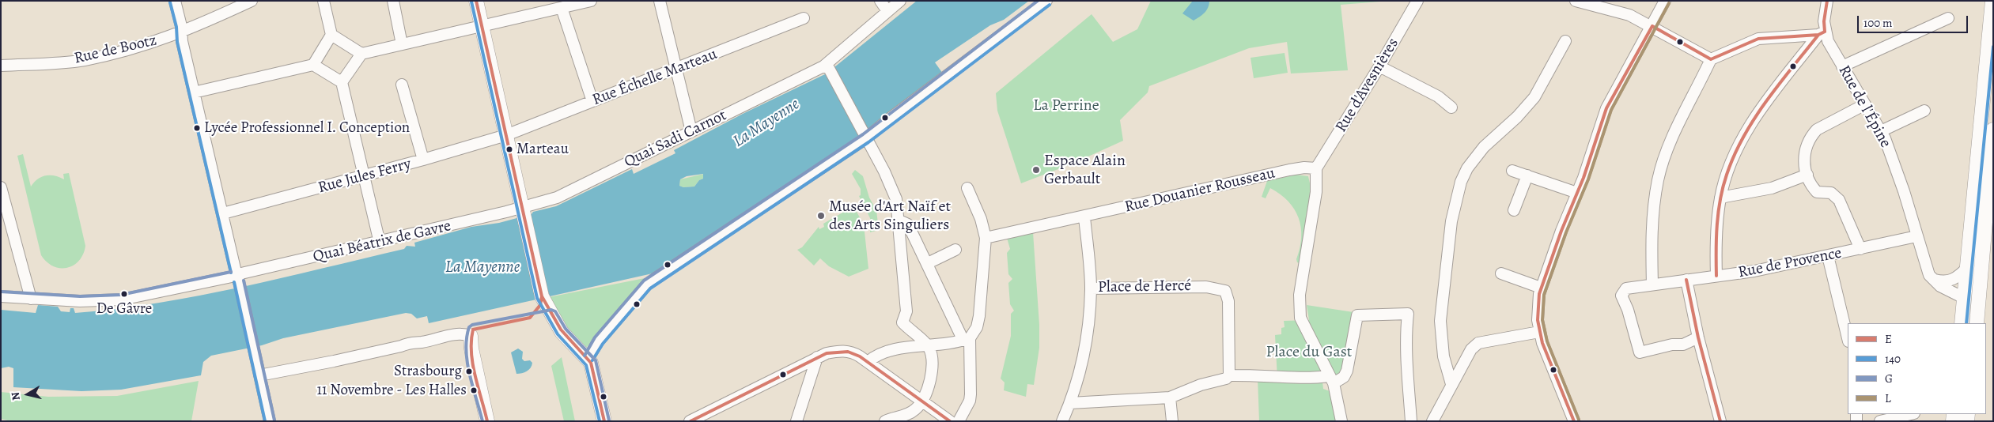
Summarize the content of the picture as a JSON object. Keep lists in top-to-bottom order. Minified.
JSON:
{"streets":{"street":["Rue de Bootz","Rue Échelle Marteau","Rue d'Avesnières","Rue de l'Épine","Quai Sadi Carnot","Rue Jules Ferry","Rue Douanier Rousseau","Quai Béatrix de Gavre","Rue de Provence","Place de Hercé"]},"crossings":[["Rue Échelle Marteau","Rue Jules Ferry"],["Rue d'Avesnières","Rue Douanier Rousseau"],["Rue de l'Épine","Rue de Provence"],["Quai Sadi Carnot","Quai Béatrix de Gavre"],["Rue Douanier Rousseau","Place de Hercé"]],"water":["La Mayenne"],"parks":["La Perrine","Place du Gast"],"places":["Lycée Professionnel I. Conception","Marteau","Espace Alain Gerbault","Musée d'Art Naïf et des Arts Singuliers","De Gâvre","Strasbourg","11 Novembre - Les Halles"],"lines":["transit line E","transit line G","transit line 140","transit line L"],"legend":["E","140","G","L"],"scale_bar":"100 m","north":"left"}
